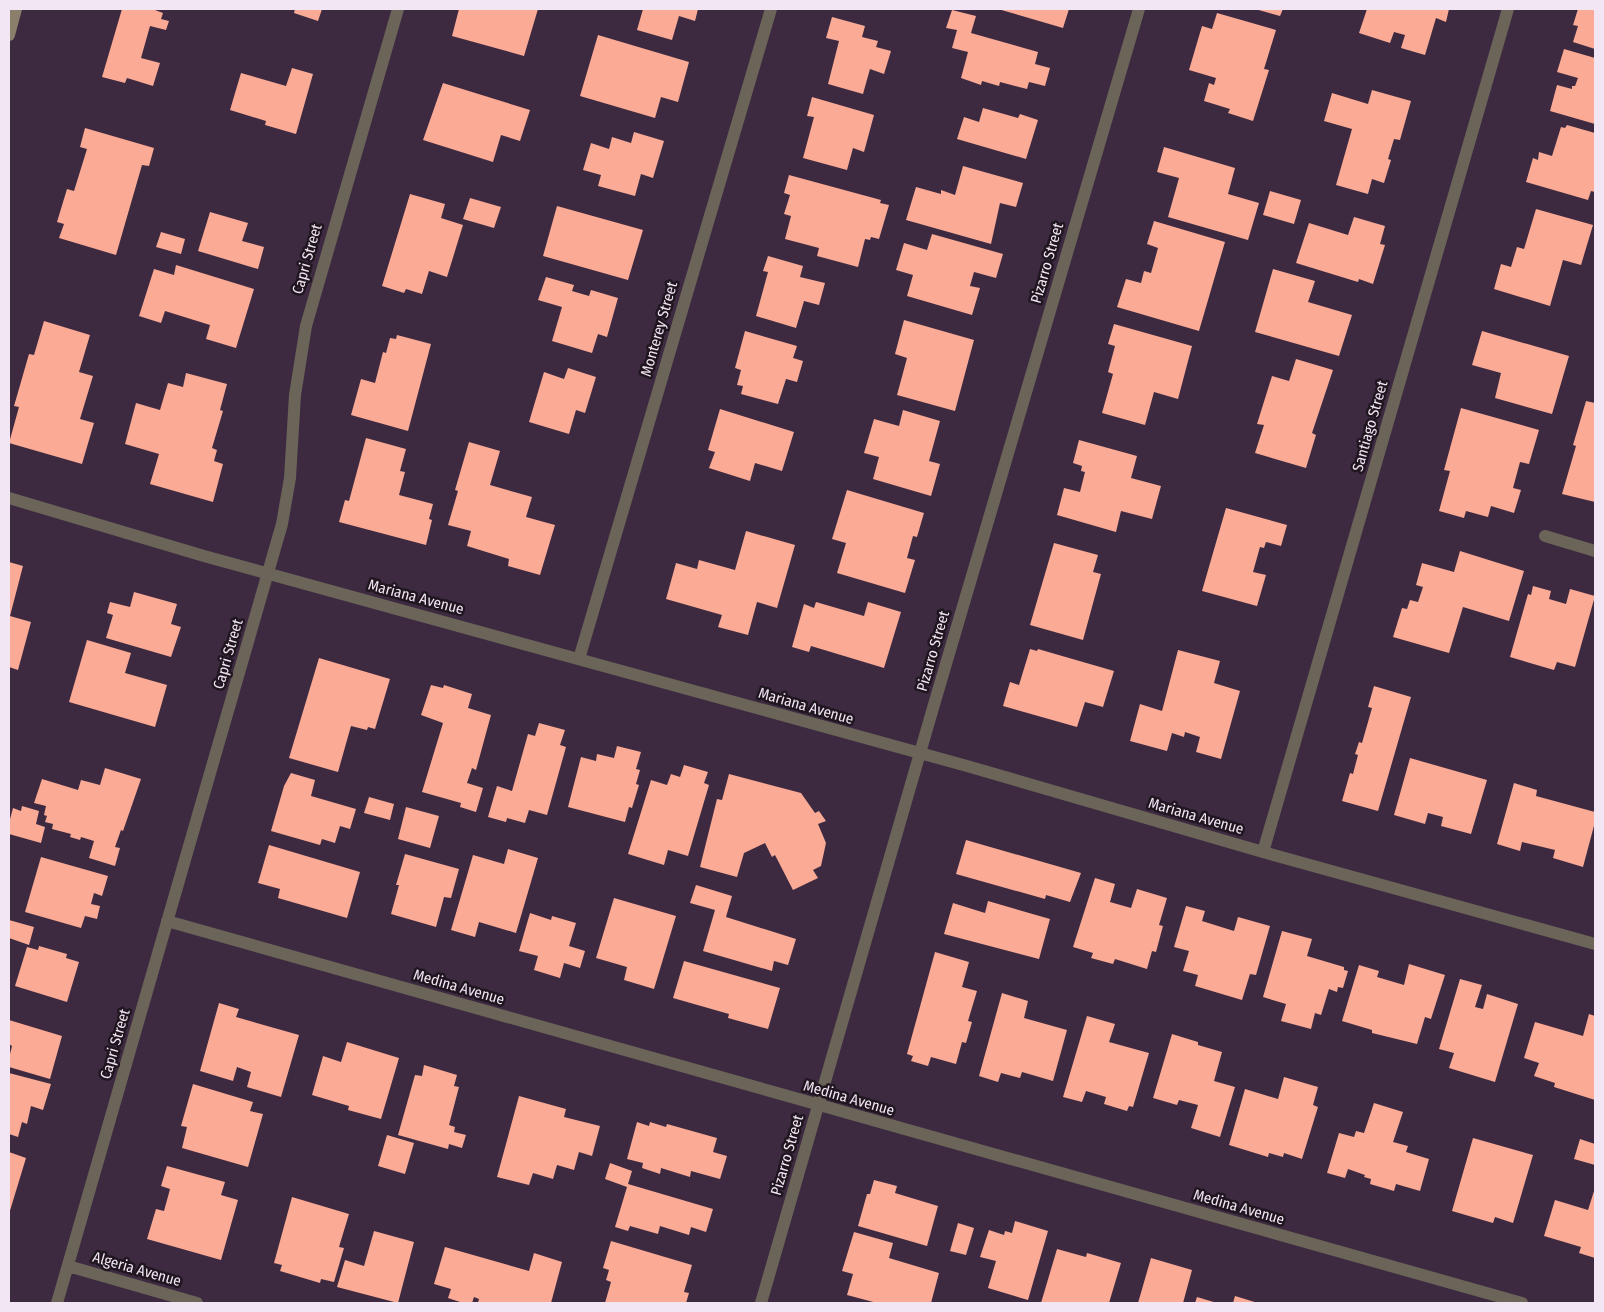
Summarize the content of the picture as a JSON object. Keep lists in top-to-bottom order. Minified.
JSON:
{"streets":{"street":["Capri Street","Pizarro Street","Monterey Street","Santiago Street","Mariana Avenue","Medina Avenue","Algeria Avenue"]},"crossings":[["Capri Street","Mariana Avenue"],["Capri Street","Medina Avenue"],["Capri Street","Algeria Avenue"],["Pizarro Street","Mariana Avenue"],["Pizarro Street","Medina Avenue"],["Monterey Street","Mariana Avenue"],["Santiago Street","Mariana Avenue"]]}
